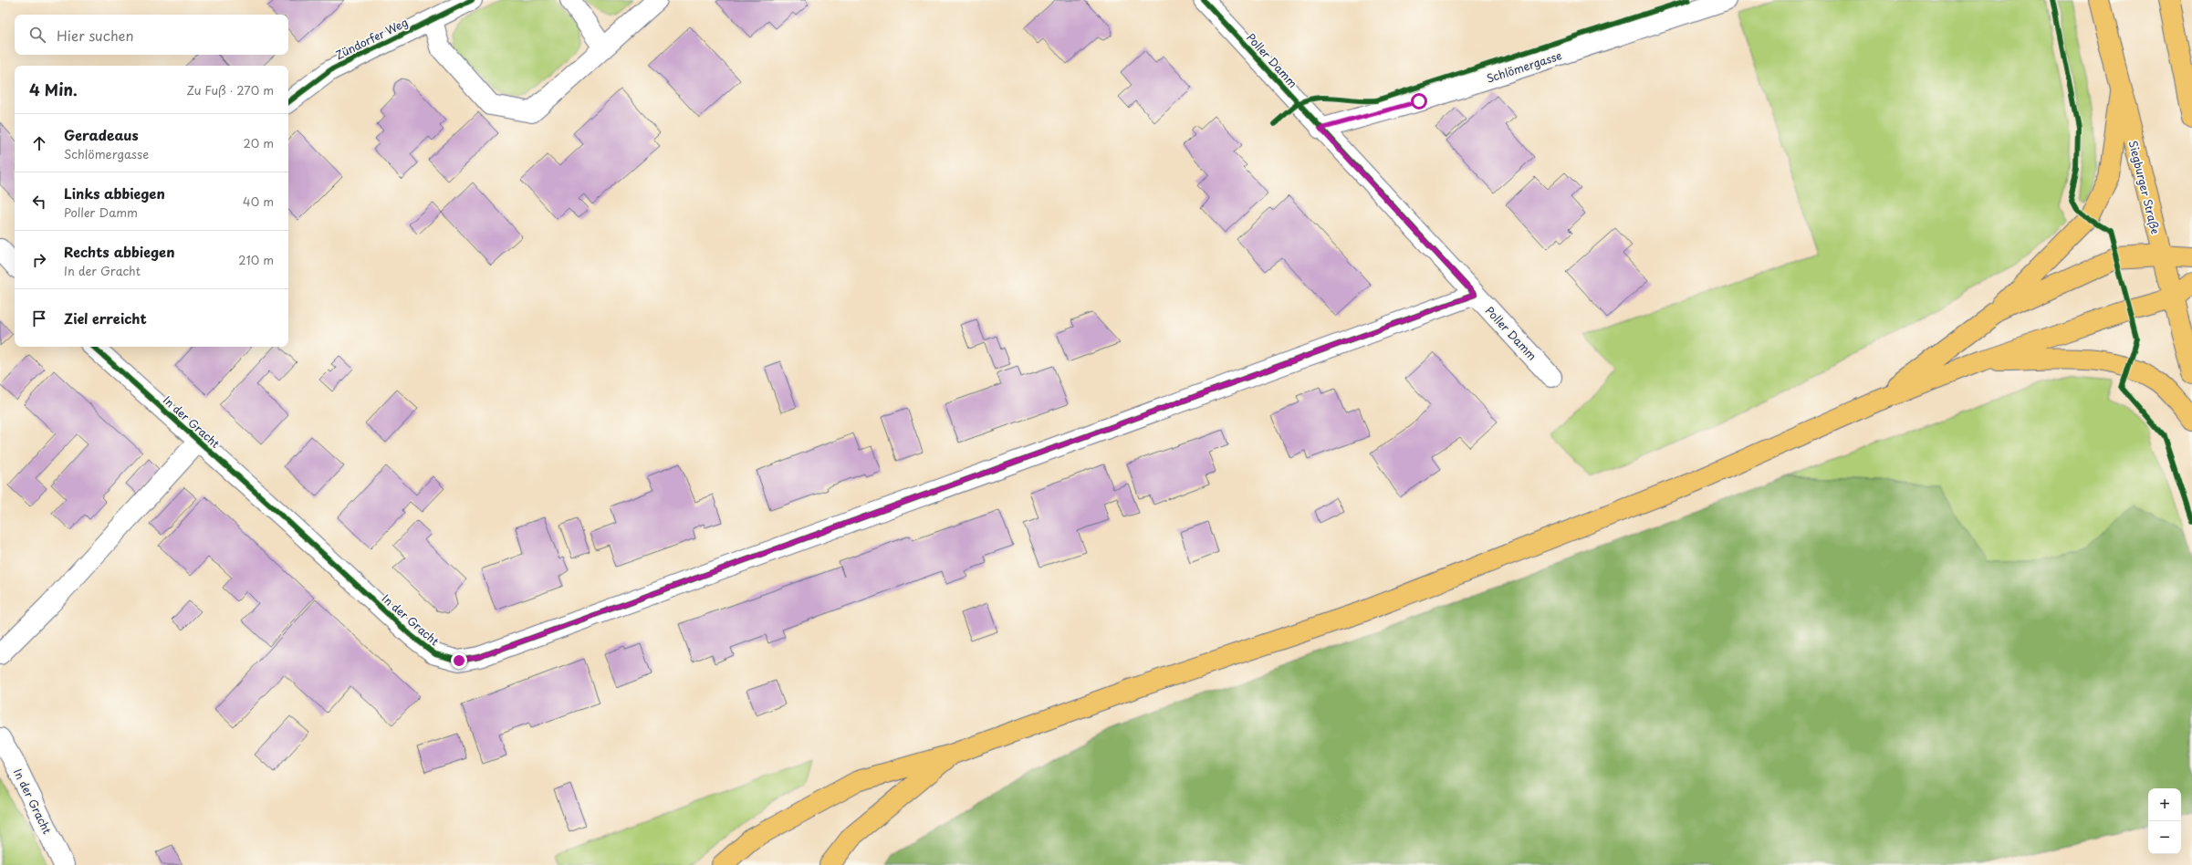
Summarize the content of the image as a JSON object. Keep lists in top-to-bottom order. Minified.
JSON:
{"streets":{"main road":["Siegburger Straße"],"street":["Zündorfer Weg","Poller Damm","Schlömergasse","In der Gracht"]},"crossings":[["Poller Damm","Schlömergasse"],["Poller Damm","In der Gracht"]],"page":{"search":"Hier suchen","heading":["4 Min.","Zu Fuß · 270 m"],"list":[["Geradeaus","Schlömergasse","20 m"],["Links abbiegen","Poller Damm","40 m"],["Rechts abbiegen","In der Gracht","210 m"],"Ziel erreicht"],"map_buttons":["+","−"]}}
